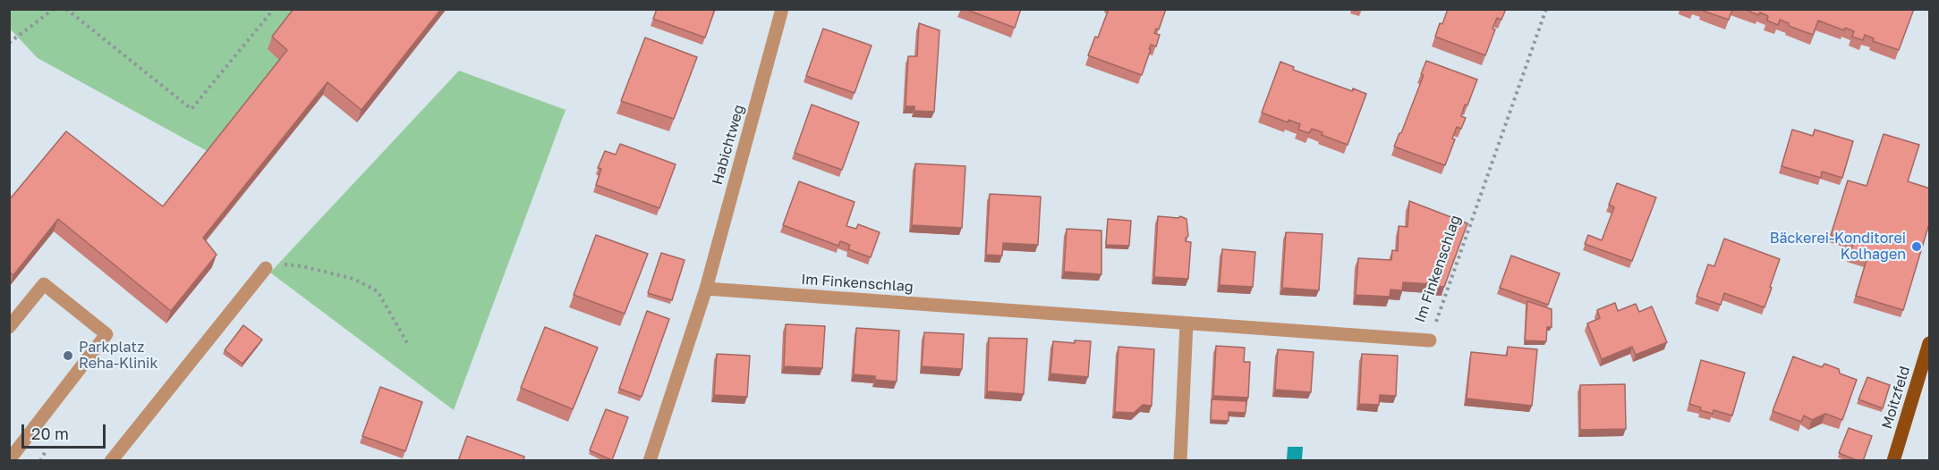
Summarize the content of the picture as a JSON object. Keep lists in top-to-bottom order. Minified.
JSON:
{"streets":{"main road":["Moitzfeld"],"street":["Habichtweg","Im Finkenschlag"]},"crossings":[["Habichtweg","Im Finkenschlag"]],"places":["Bäckerei-Konditorei Kolhagen","Parkplatz Reha-Klinik"],"scale_bar":"20 m"}
